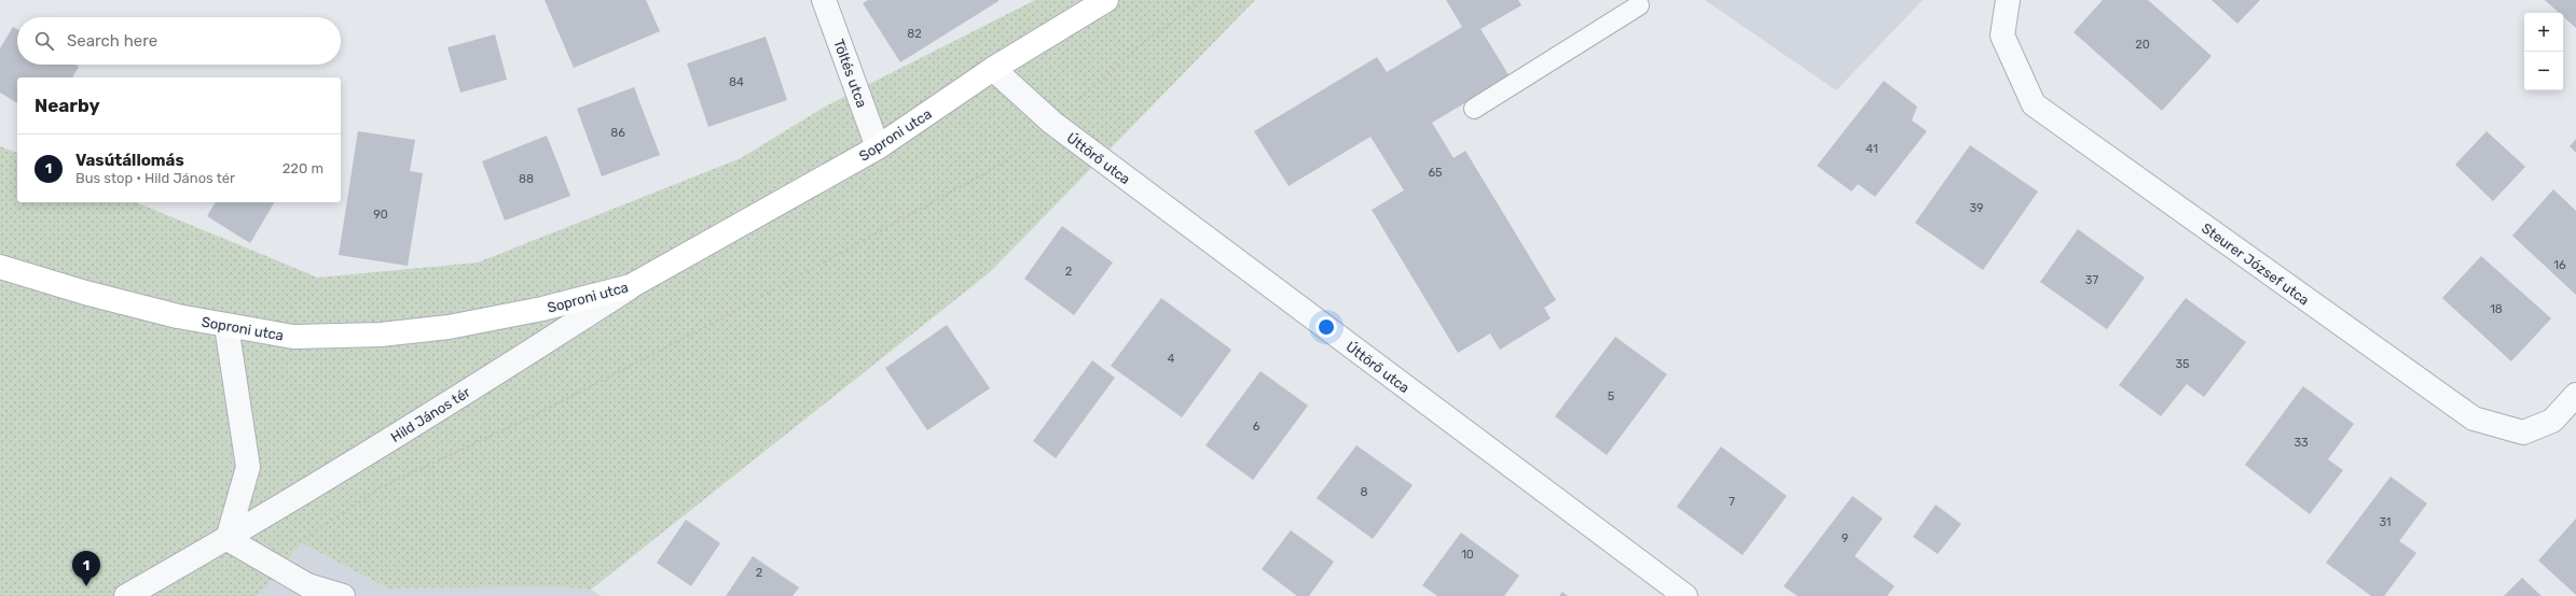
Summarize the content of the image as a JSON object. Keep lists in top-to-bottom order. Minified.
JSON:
{"streets":{"street":["Töltés utca","Soproni utca","Úttörő utca","Steurer József utca","Hild János tér"]},"crossings":[["Töltés utca","Soproni utca"],["Soproni utca","Úttörő utca"],["Soproni utca","Hild János tér"]],"house_numbers":["82","20","84","86","41","65","88","39","90","16","2","37","18","4","35","5","6","33","8","7","31","9","10","2"],"page":{"map_buttons":["+","−"],"search":"Search here","heading":"Nearby","list":[{"mark":"1","name":"Vasútállomás","note":"Bus stop · Hild János tér","value":"220 m"}],"pins":"1"}}
